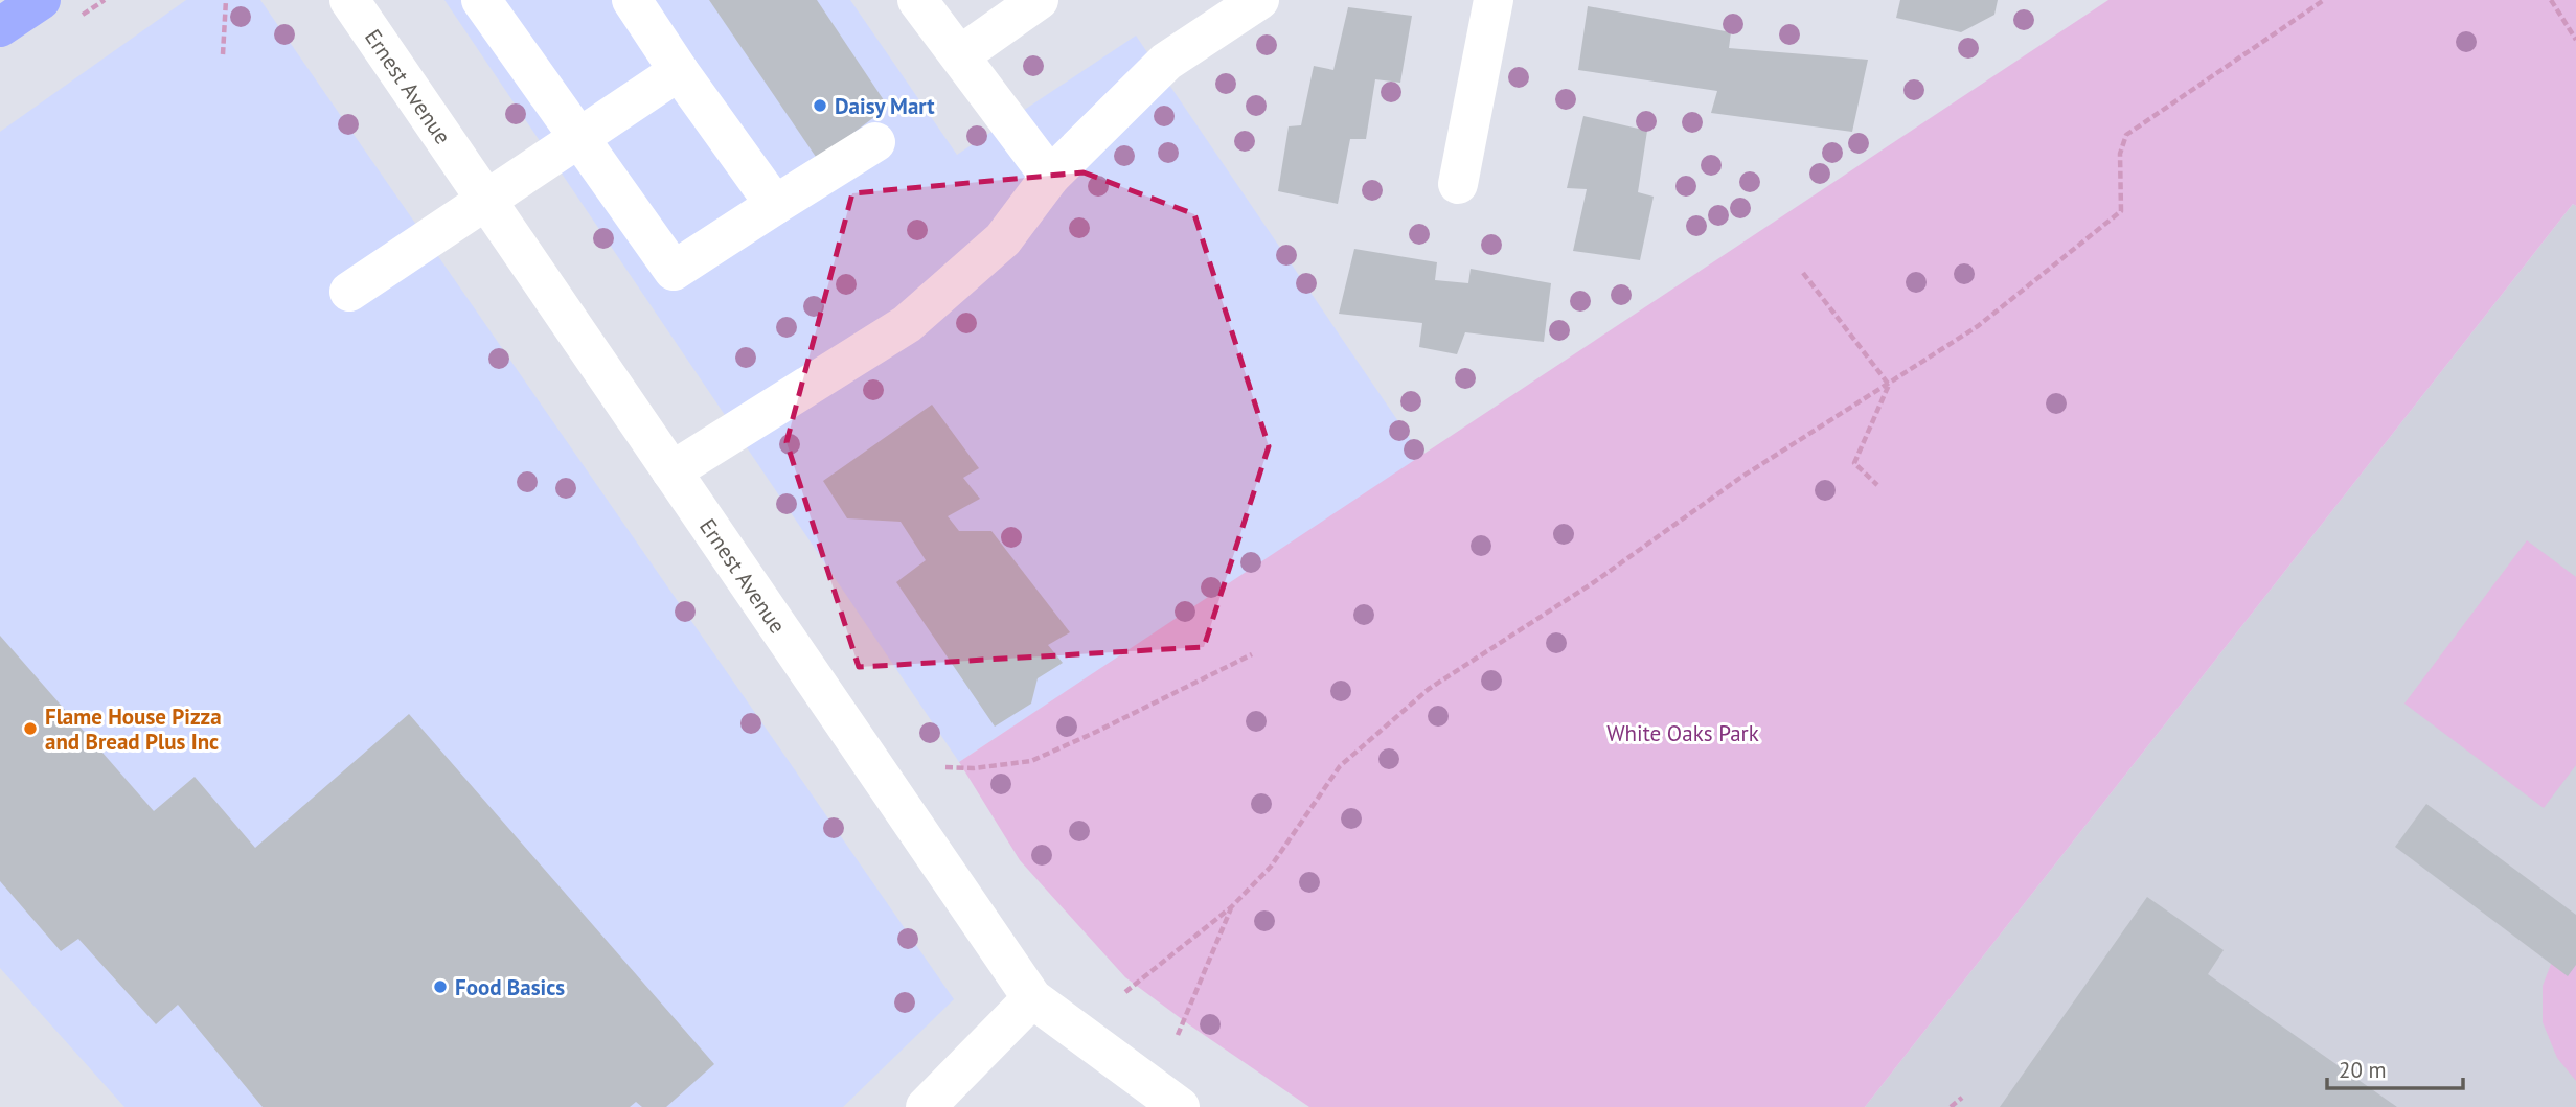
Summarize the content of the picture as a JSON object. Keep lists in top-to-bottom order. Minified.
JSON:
{"streets":{"street":["Ernest Avenue"]},"parks":["White Oaks Park"],"places":["Daisy Mart","Flame House Pizza and Bread Plus Inc","Food Basics"],"scale_bar":"20 m"}
